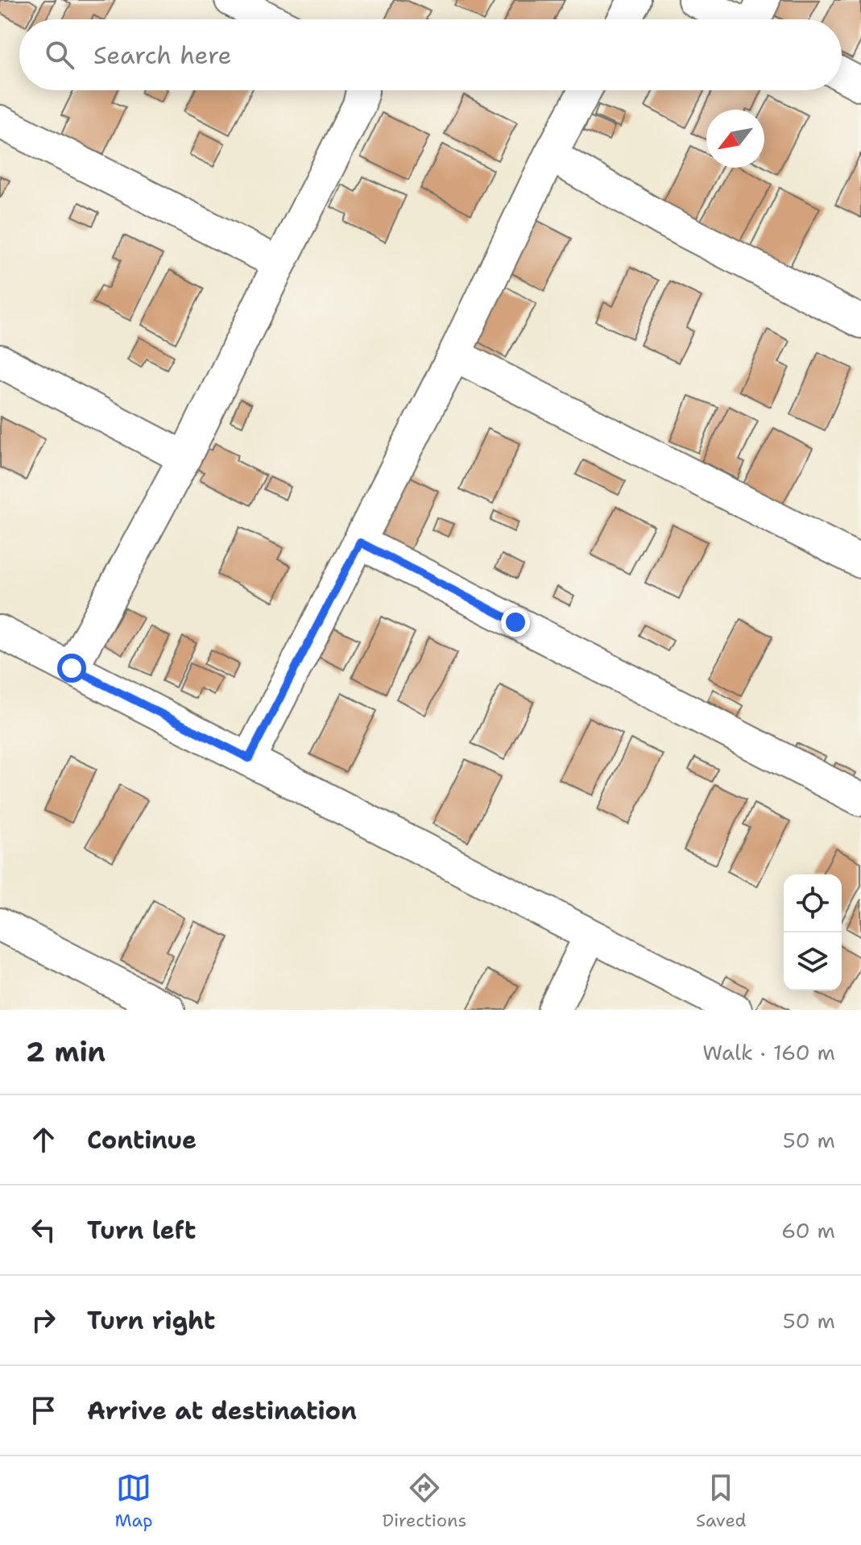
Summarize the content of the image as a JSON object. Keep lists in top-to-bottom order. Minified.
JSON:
{"north":"bottom left","page":{"search":"Search here","heading":["2 min","Walk · 160 m"],"list":[["Continue","50 m"],["Turn left","60 m"],["Turn right","50 m"],"Arrive at destination"],"nav":["Map","Directions","Saved"]}}
